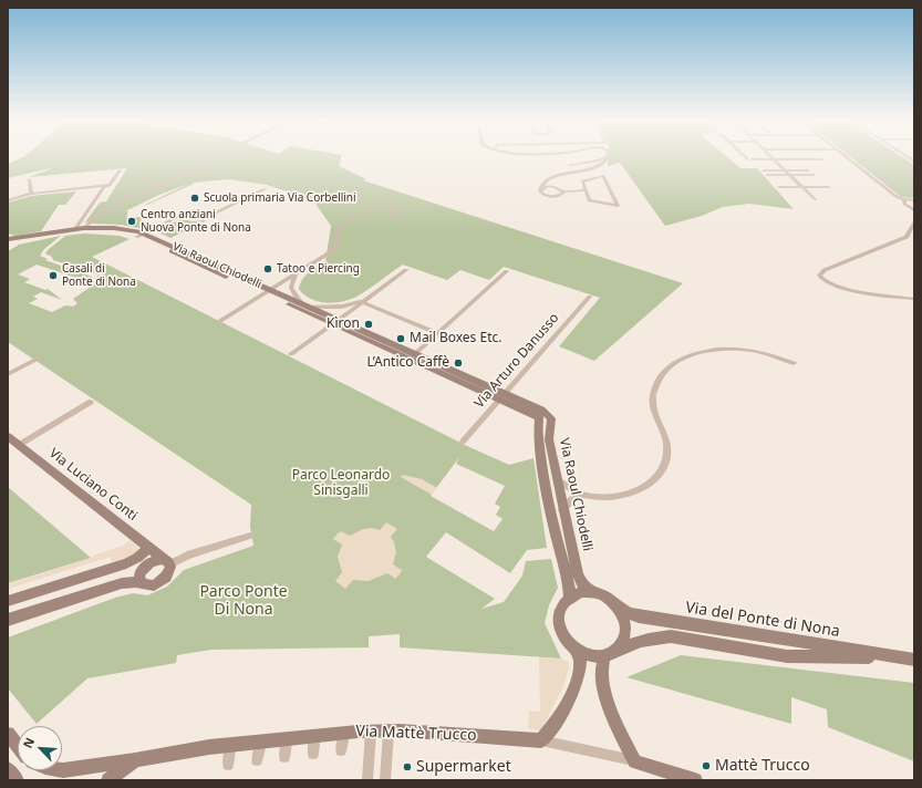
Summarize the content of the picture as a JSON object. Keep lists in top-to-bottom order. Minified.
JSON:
{"streets":{"main road":["Via Raoul Chiodelli","Via Luciano Conti","Via del Ponte di Nona","Via Mattè Trucco"],"street":["Via Arturo Danusso"]},"crossings":[["Via Raoul Chiodelli","Via Arturo Danusso"],["Via Raoul Chiodelli","Via del Ponte di Nona"]],"parks":["Parco Leonardo Sinisgalli","Parco Ponte Di Nona"],"places":["Scuola primaria Via Corbellini","Centro anziani Nuova Ponte di Nona","Tatoo e Piercing","Casali di Ponte di Nona","Kìron","Mail Boxes Etc.","L’Antico Caffè","Mattè Trucco","Supermarket"],"north":"top left"}
